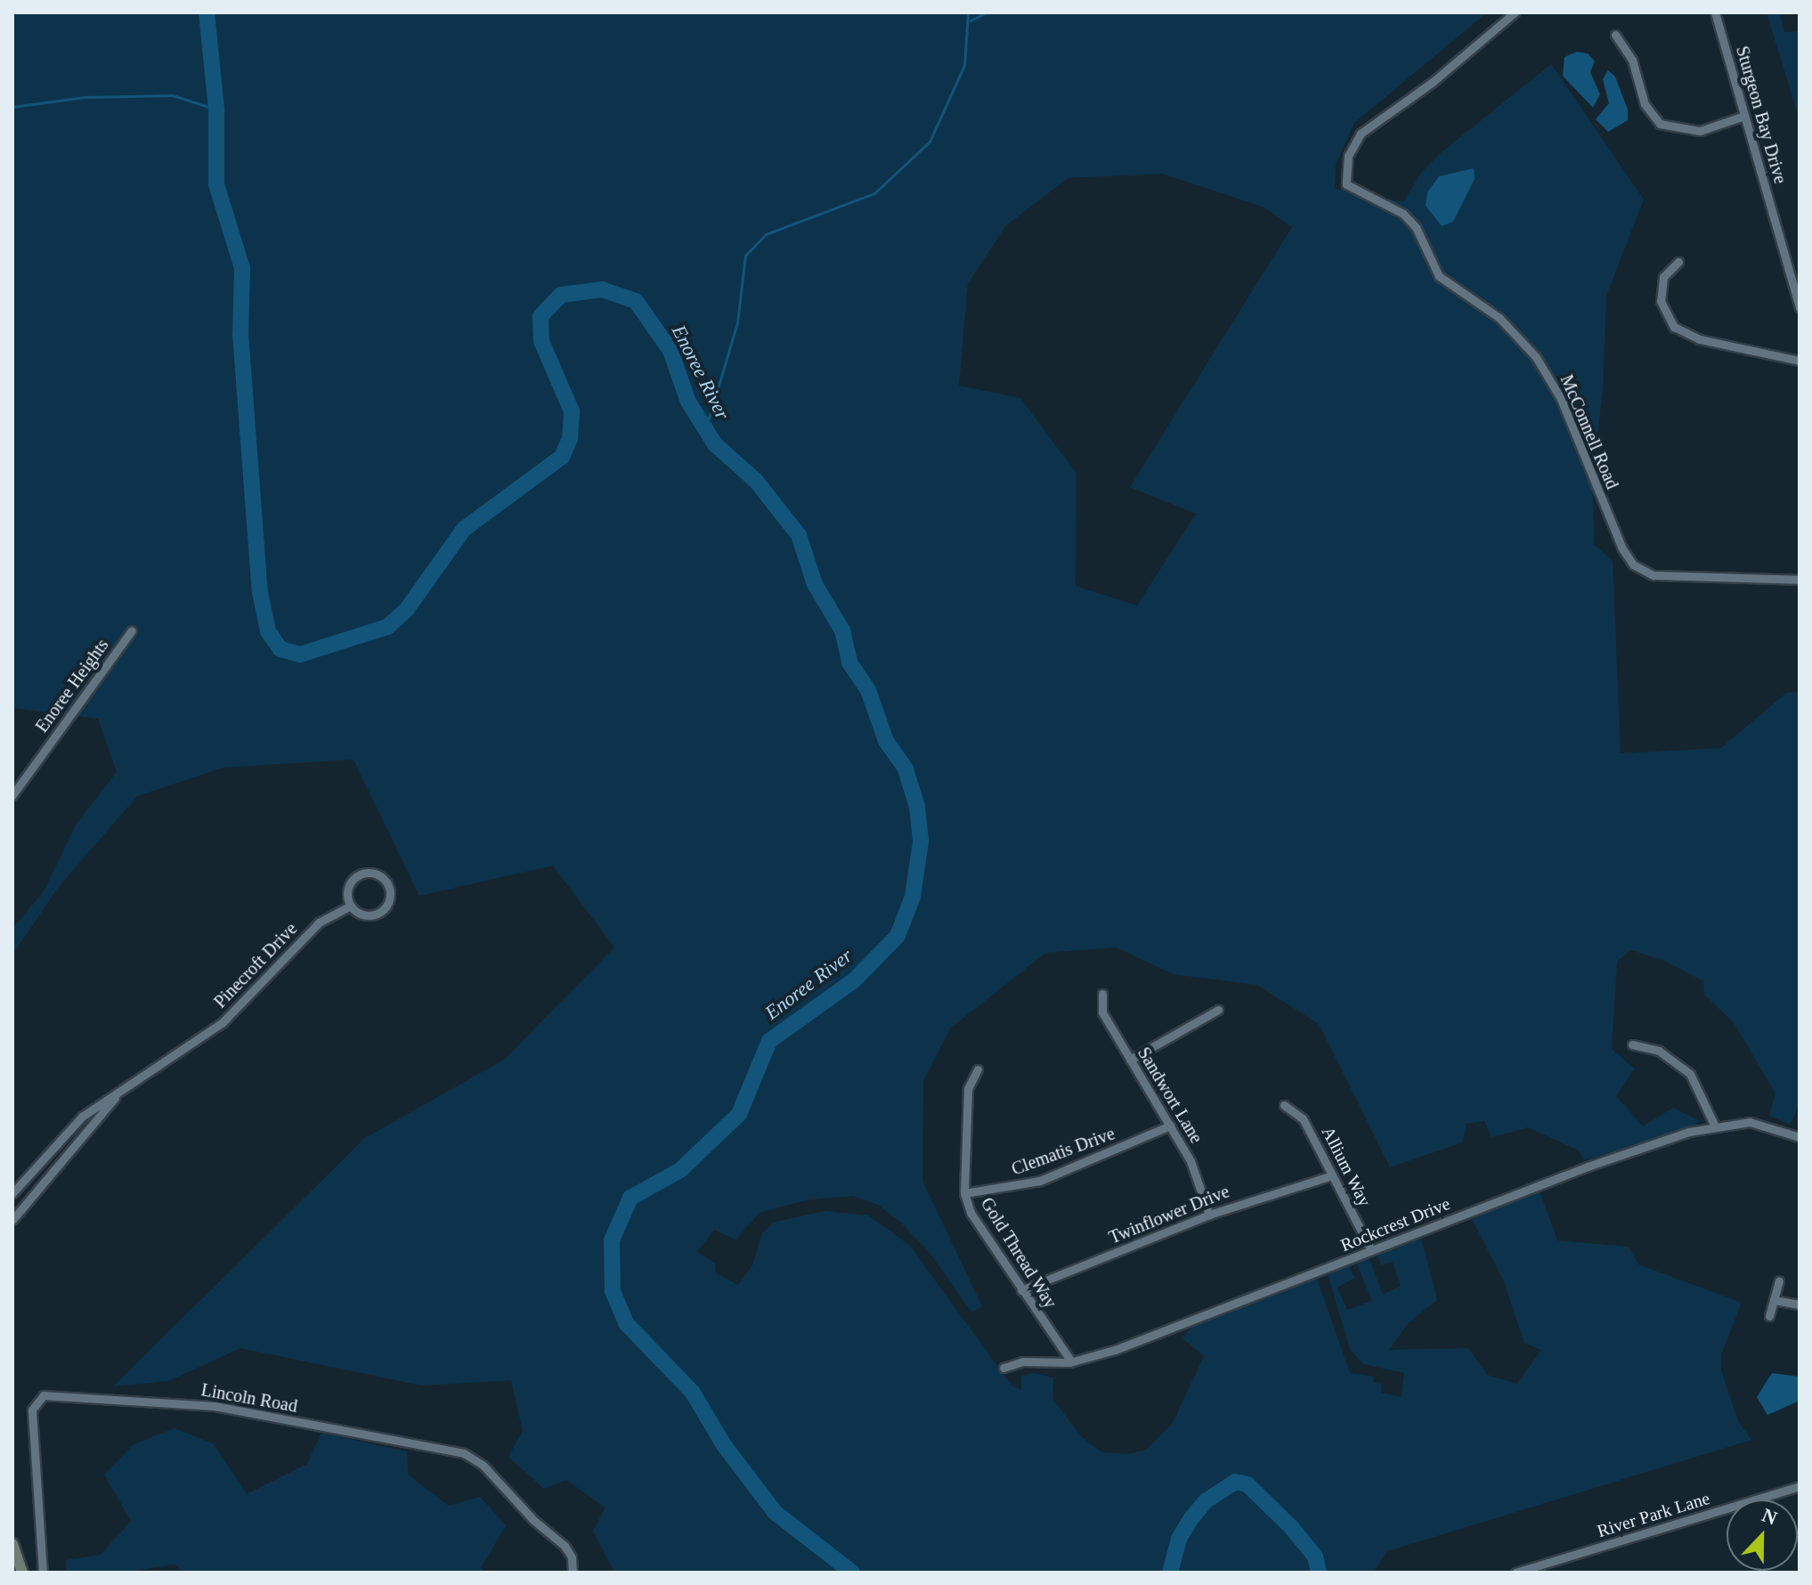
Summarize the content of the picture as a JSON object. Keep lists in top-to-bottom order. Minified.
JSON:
{"streets":{"street":["Sturgeon Bay Drive","McConnell Road","Enoree Heights","Pinecroft Drive","Sandwort Lane","Clematis Drive","Allium Way","Twinflower Drive","Rockcrest Drive","Gold Thread Way","Lincoln Road","River Park Lane"]},"crossings":[["Sandwort Lane","Clematis Drive"],["Sandwort Lane","Twinflower Drive"],["Clematis Drive","Gold Thread Way"],["Allium Way","Twinflower Drive"],["Allium Way","Rockcrest Drive"],["Twinflower Drive","Gold Thread Way"],["Rockcrest Drive","Gold Thread Way"]],"water":["Enoree River"],"north":"top"}
